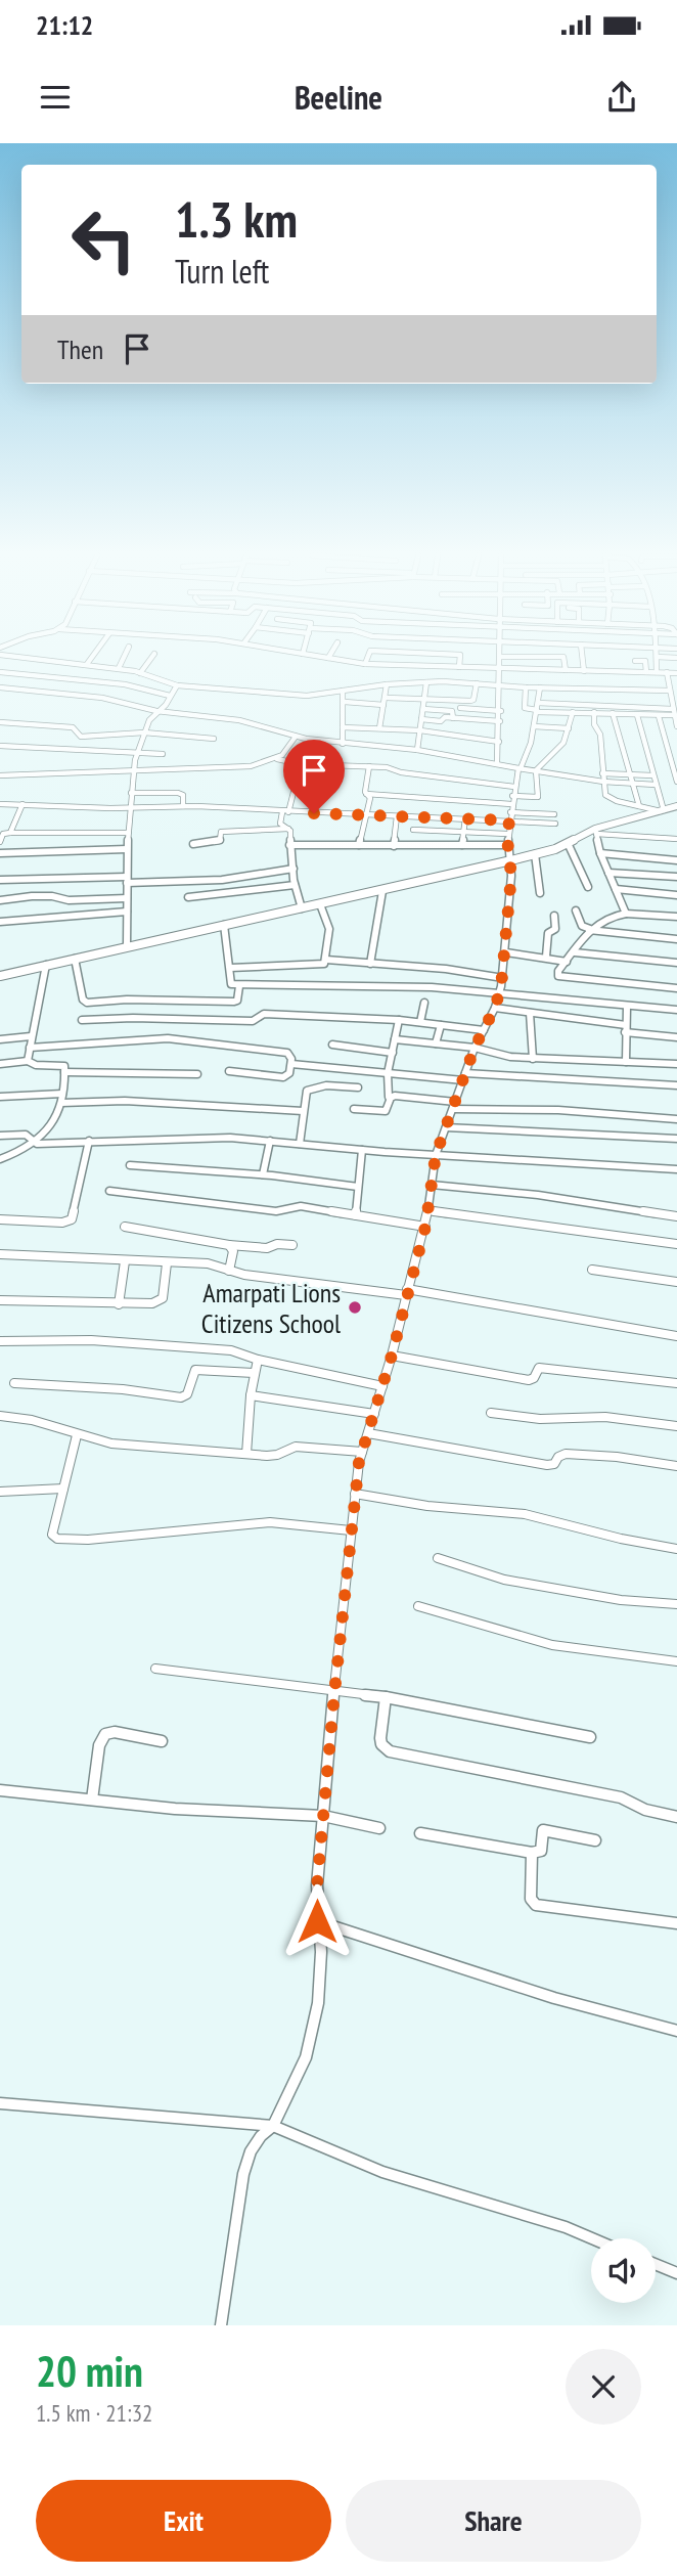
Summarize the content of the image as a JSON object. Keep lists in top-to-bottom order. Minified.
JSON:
{"places":["Amarpati Lions Citizens School"],"page":{"status":"21:12","header":"Beeline","turn":["1.3 km","Turn left"],"then":"Then","heading":["20 min","1.5 km · 21:32"],"buttons":["Exit","Share"]}}
